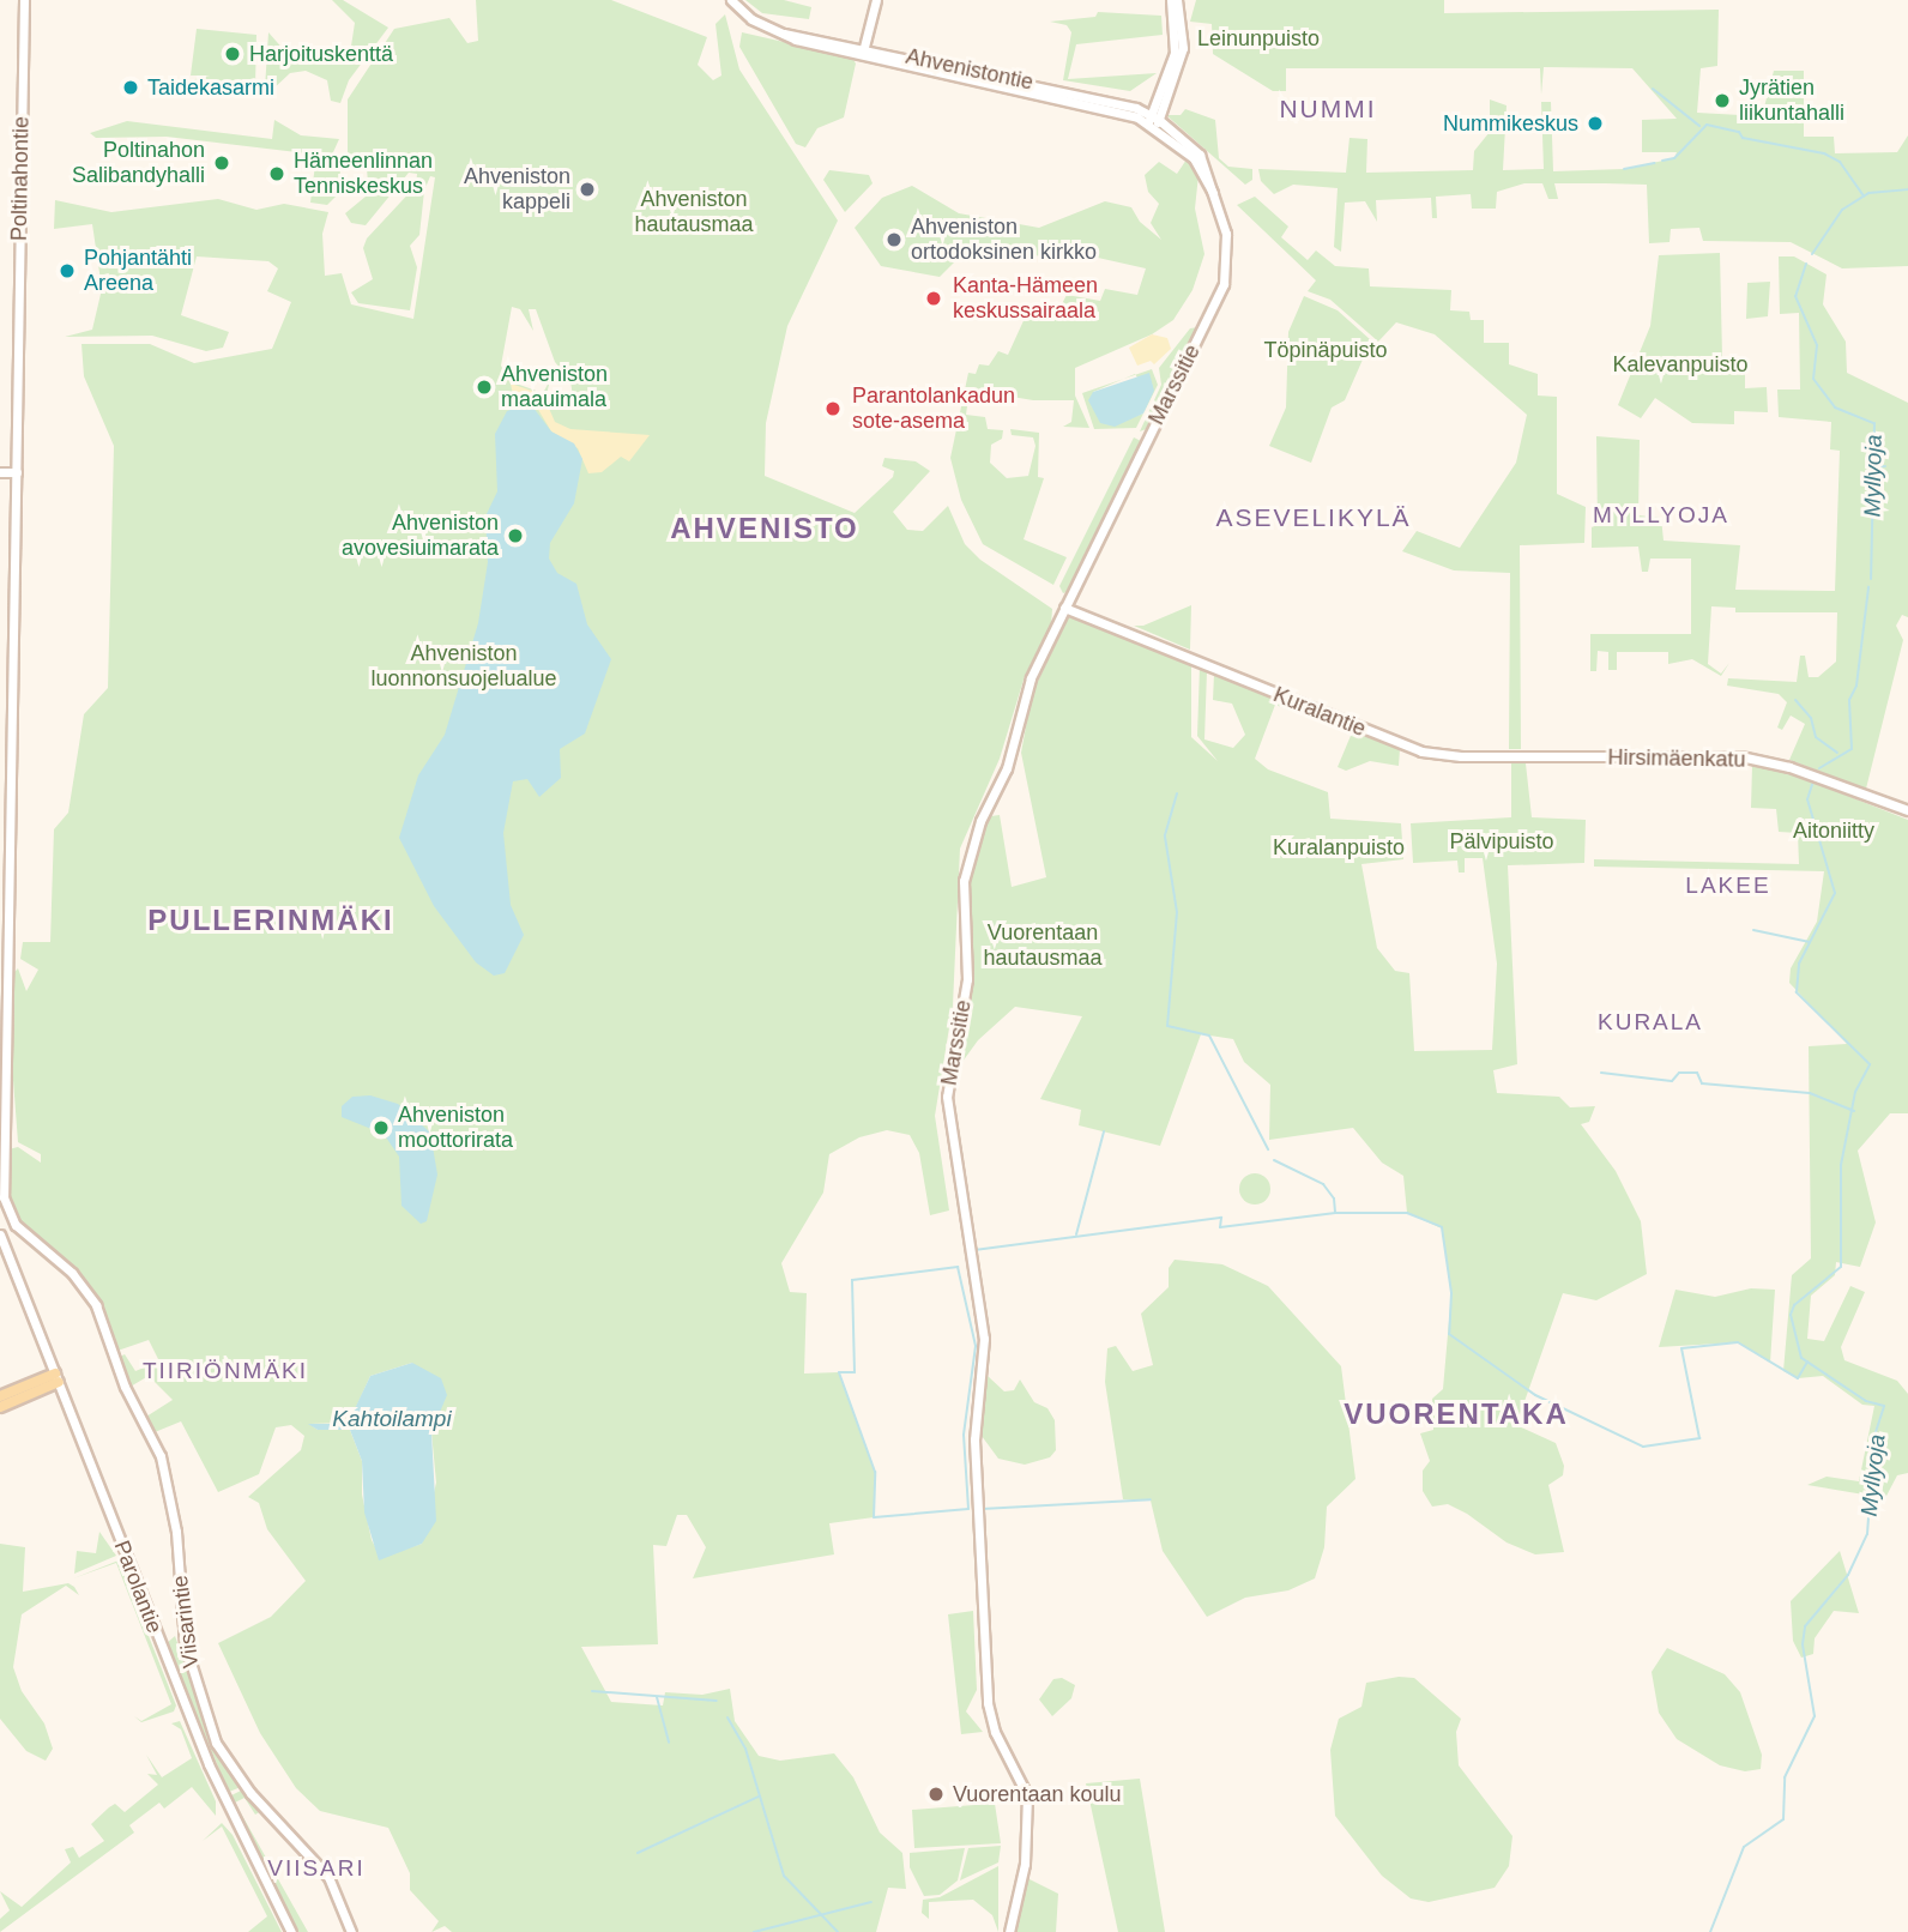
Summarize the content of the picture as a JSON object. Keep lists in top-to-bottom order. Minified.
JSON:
{"streets":{"main road":["Ahvenistontie","Poltinahontie","Marssitie","Kuralantie","Hirsimäenkatu","Parolantie","Viisarintie"]},"crossings":[["Ahvenistontie","Marssitie"],["Poltinahontie","Viisarintie"],["Marssitie","Kuralantie"],["Kuralantie","Hirsimäenkatu"]],"districts":["NUMMI","MYLLYOJA","ASEVELIKYLÄ","AHVENISTO","LAKEE","PULLERINMÄKI","KURALA","TIIRIÖNMÄKI","VUORENTAKA","VIISARI"],"water":["Myllyoja","Kahtoilampi"],"parks":["Leinunpuisto","Ahveniston hautausmaa","Töpinäpuisto","Kalevanpuisto","Ahveniston luonnonsuojelualue","Aitoniitty","Pälvipuisto","Kuralanpuisto","Vuorentaan hautausmaa"],"places":["Harjoituskenttä","Taidekasarmi","Jyrätien liikuntahalli","Nummikeskus","Poltinahon Salibandyhalli","Hämeenlinnan Tenniskeskus","Ahveniston kappeli","Ahveniston ortodoksinen kirkko","Pohjantähti Areena","Kanta-Hämeen keskussairaala","Ahveniston maauimala","Parantolankadun sote-asema","Ahveniston avovesiuimarata","Ahveniston moottorirata","Vuorentaan koulu"]}
